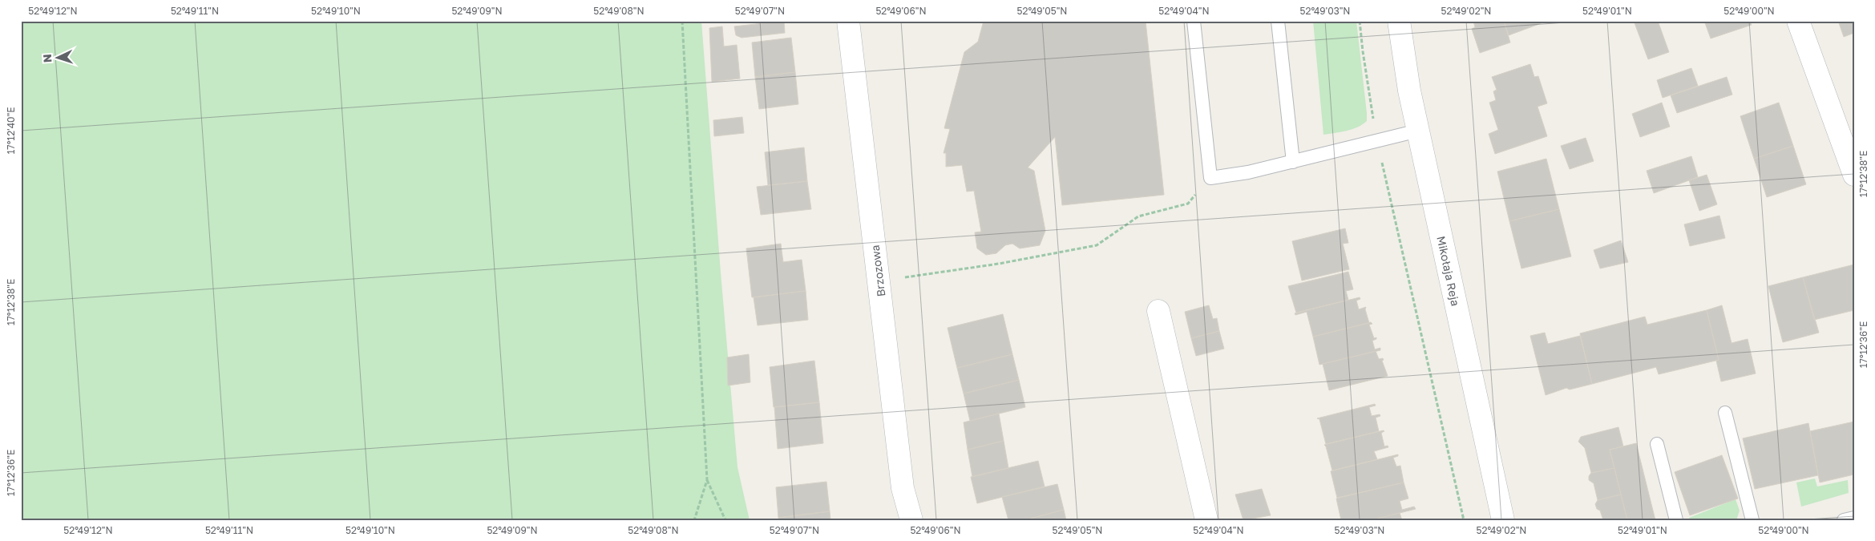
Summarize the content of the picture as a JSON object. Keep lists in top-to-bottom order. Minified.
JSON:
{"streets":{"street":["Brzozowa","Mikołaja Reja"]},"north":"left","coordinates":["52°49'12\"N","52°49'11\"N","52°49'10\"N","52°49'09\"N","52°49'08\"N","52°49'07\"N","52°49'06\"N","52°49'05\"N","52°49'04\"N","52°49'03\"N","52°49'02\"N","52°49'01\"N","52°49'00\"N","17°12'40\"E","17°12'38\"E","17°12'36\"E"]}
